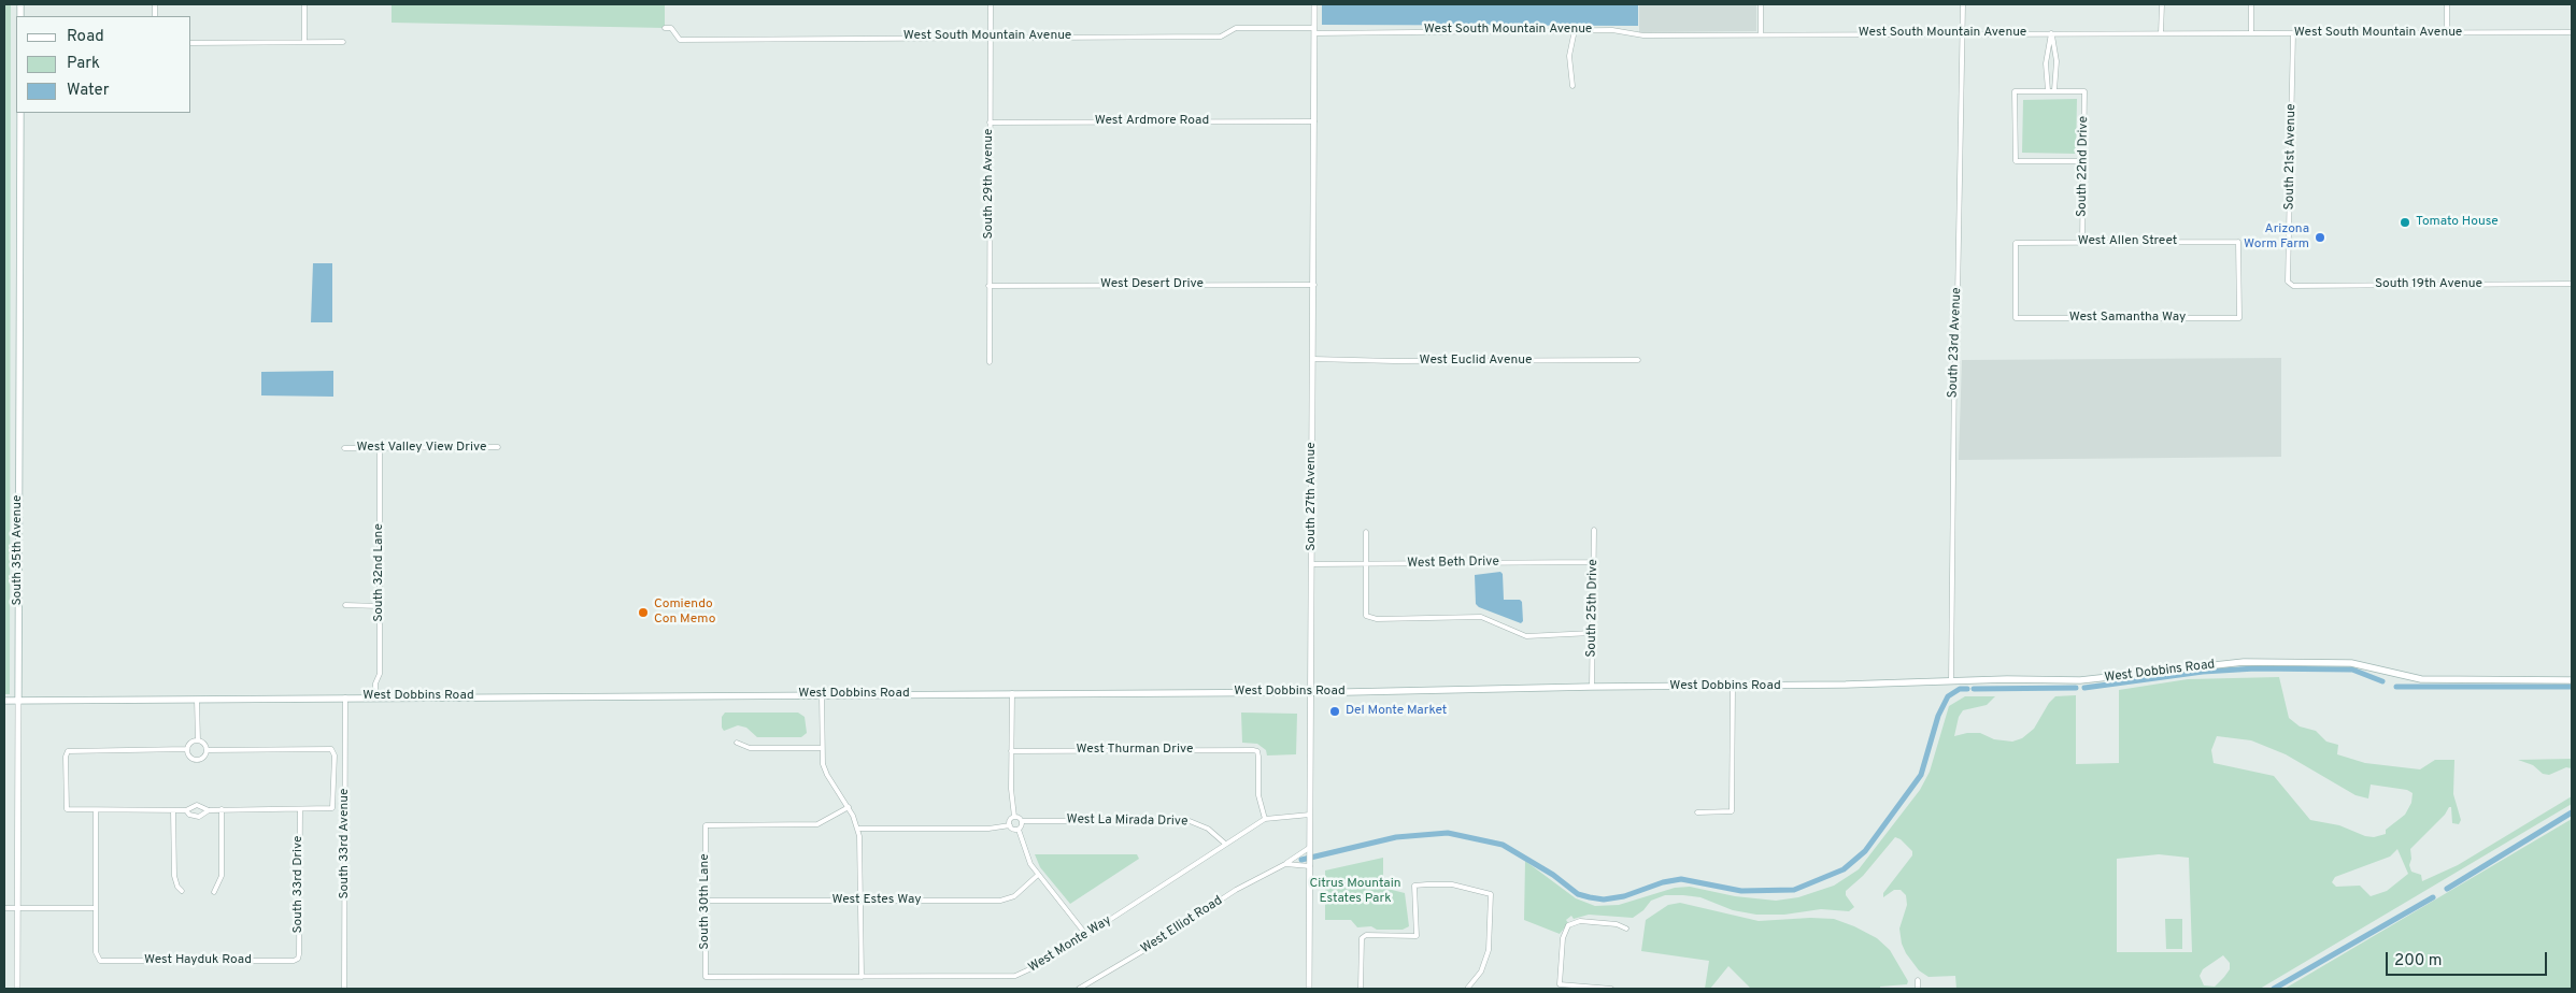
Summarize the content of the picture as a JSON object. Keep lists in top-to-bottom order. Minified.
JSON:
{"streets":{"main road":["South 35th Avenue","West Dobbins Road"],"street":["West South Mountain Avenue","West Ardmore Road","South 21st Avenue","South 22nd Drive","South 29th Avenue","West Allen Street","West Desert Drive","South 19th Avenue","West Samantha Way","South 23rd Avenue","West Euclid Avenue","West Valley View Drive","South 27th Avenue","West Beth Drive","South 32nd Lane","South 25th Drive","West Thurman Drive","West La Mirada Drive","South 33rd Avenue","South 33rd Drive","West Estes Way","South 30th Lane","West Elliot Road","West Monte Way","West Hayduk Road"]},"crossings":[["West South Mountain Avenue","South 21st Avenue"],["West South Mountain Avenue","South 29th Avenue"],["West South Mountain Avenue","South 23rd Avenue"],["West South Mountain Avenue","South 27th Avenue"],["West Ardmore Road","South 29th Avenue"],["West Ardmore Road","South 27th Avenue"],["South 21st Avenue","South 19th Avenue"],["South 22nd Drive","West Allen Street"],["South 29th Avenue","West Desert Drive"],["West Allen Street","West Samantha Way"],["West Desert Drive","South 27th Avenue"],["South 23rd Avenue","West Dobbins Road"],["West Euclid Avenue","South 27th Avenue"],["West Valley View Drive","South 32nd Lane"],["South 27th Avenue","West Beth Drive"],["South 27th Avenue","West Dobbins Road"],["South 27th Avenue","West Elliot Road"],["South 27th Avenue","West Monte Way"],["South 35th Avenue","West Dobbins Road"],["West Beth Drive","South 25th Drive"],["South 32nd Lane","West Dobbins Road"],["South 25th Drive","West Dobbins Road"],["West Dobbins Road","South 33rd Avenue"],["West Thurman Drive","West Monte Way"],["West La Mirada Drive","West Monte Way"],["South 33rd Drive","West Hayduk Road"],["West Estes Way","South 30th Lane"],["South 30th Lane","West Monte Way"]],"parks":["Citrus Mountain Estates Park"],"places":["Tomato House","Arizona Worm Farm","Comiendo Con Memo","Del Monte Market"],"legend":["Road","Park","Water"],"scale_bar":"200 m"}
